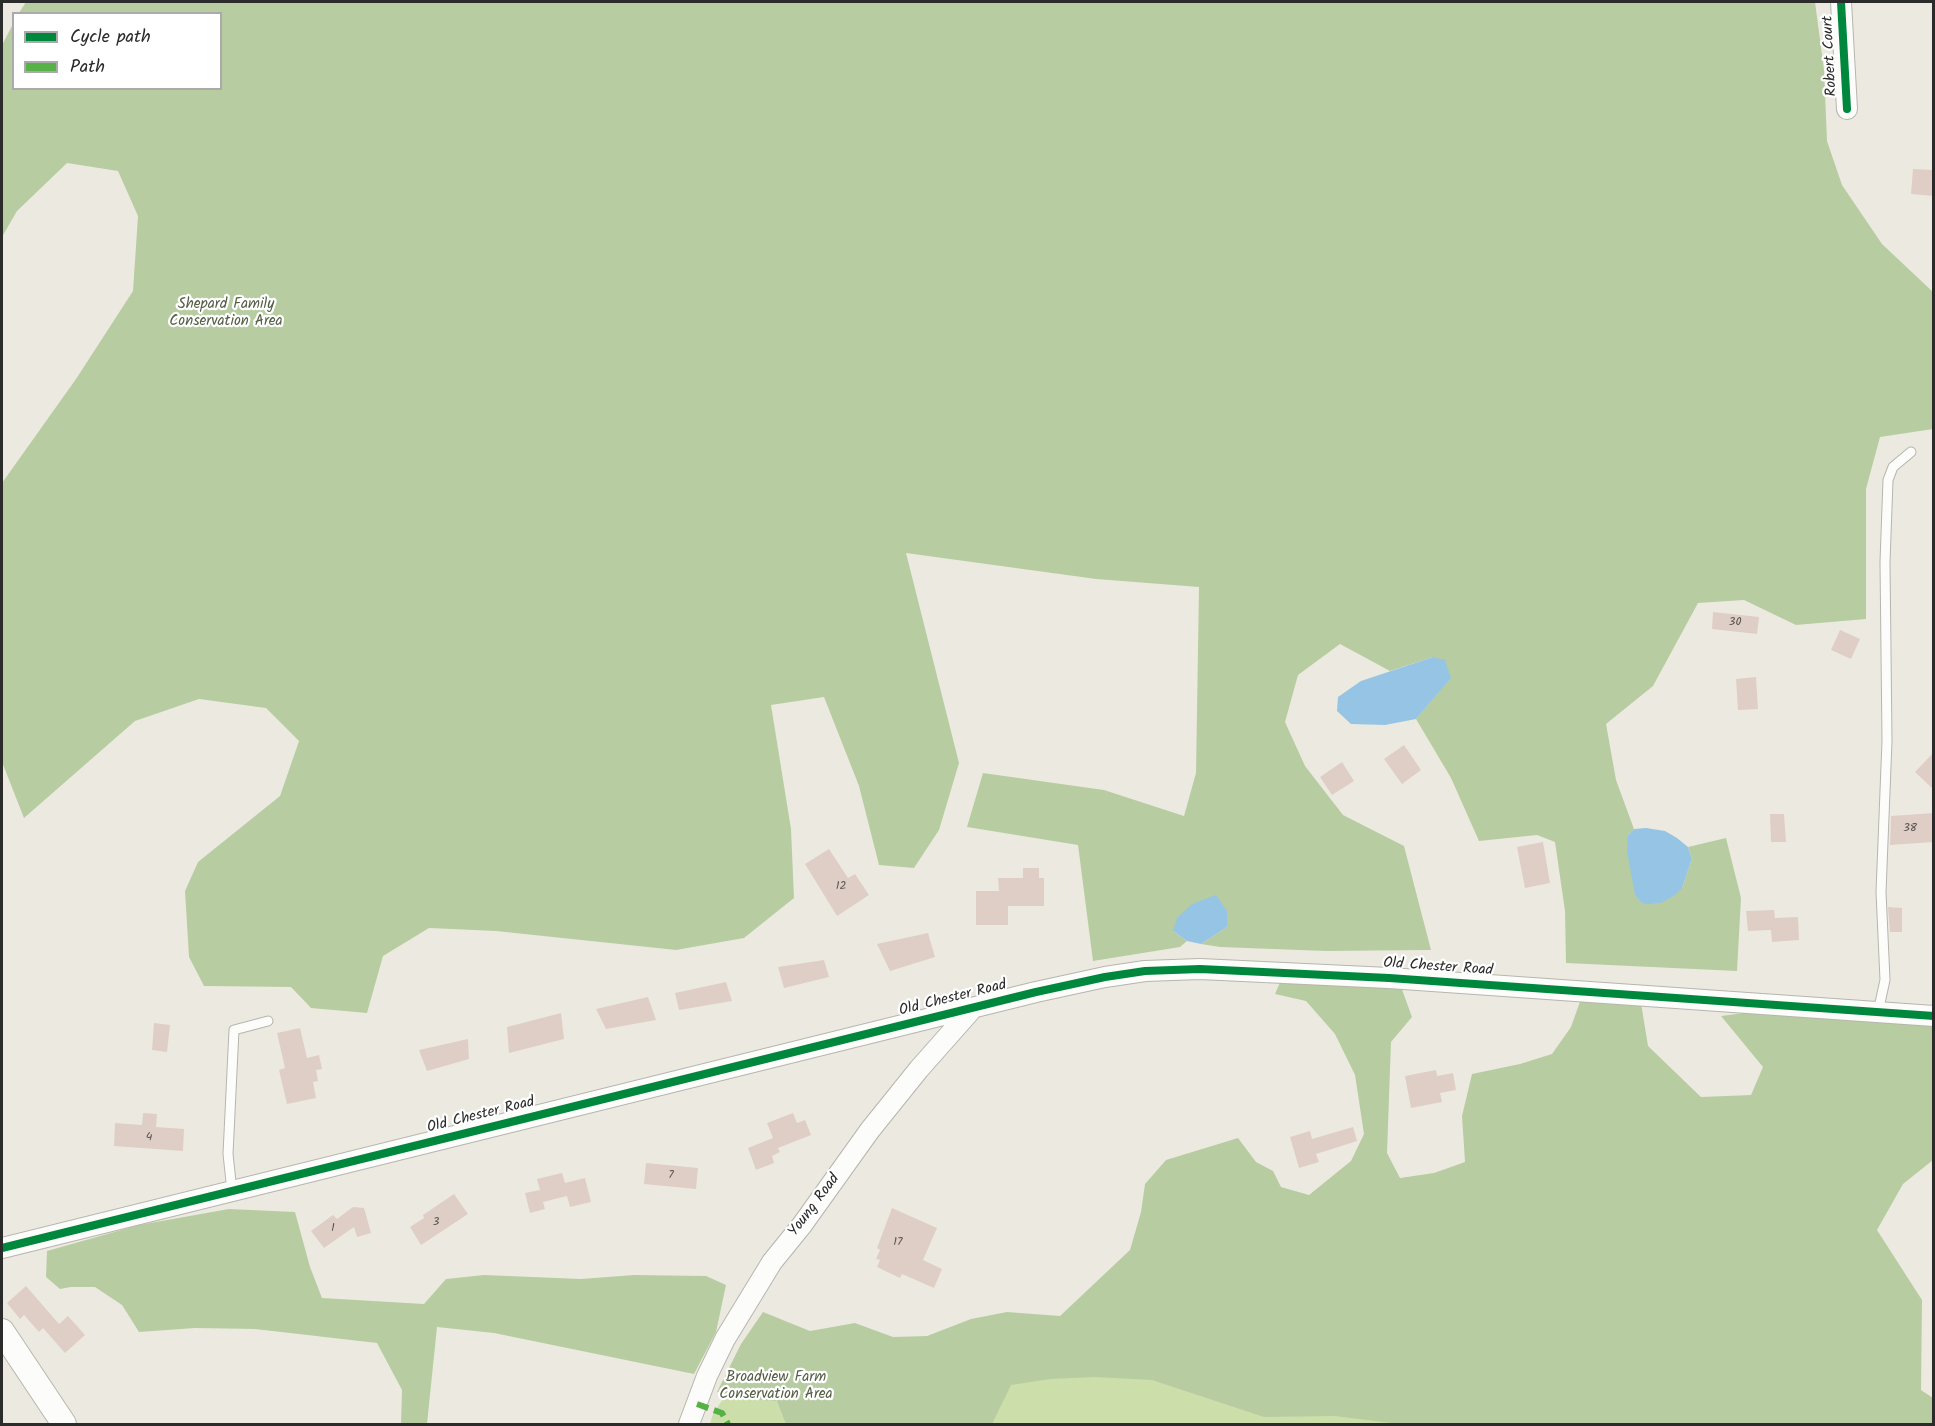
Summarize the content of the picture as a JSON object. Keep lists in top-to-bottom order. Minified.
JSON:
{"streets":{"street":["Robert Court","Old Chester Road","Young Road"]},"crossings":[["Old Chester Road","Young Road"]],"parks":["Shepard Family Conservation Area","Broadview Farm Conservation Area"],"house_numbers":["30","38","12","4","7","3","1","17"],"legend":["Cycle path","Path"]}
